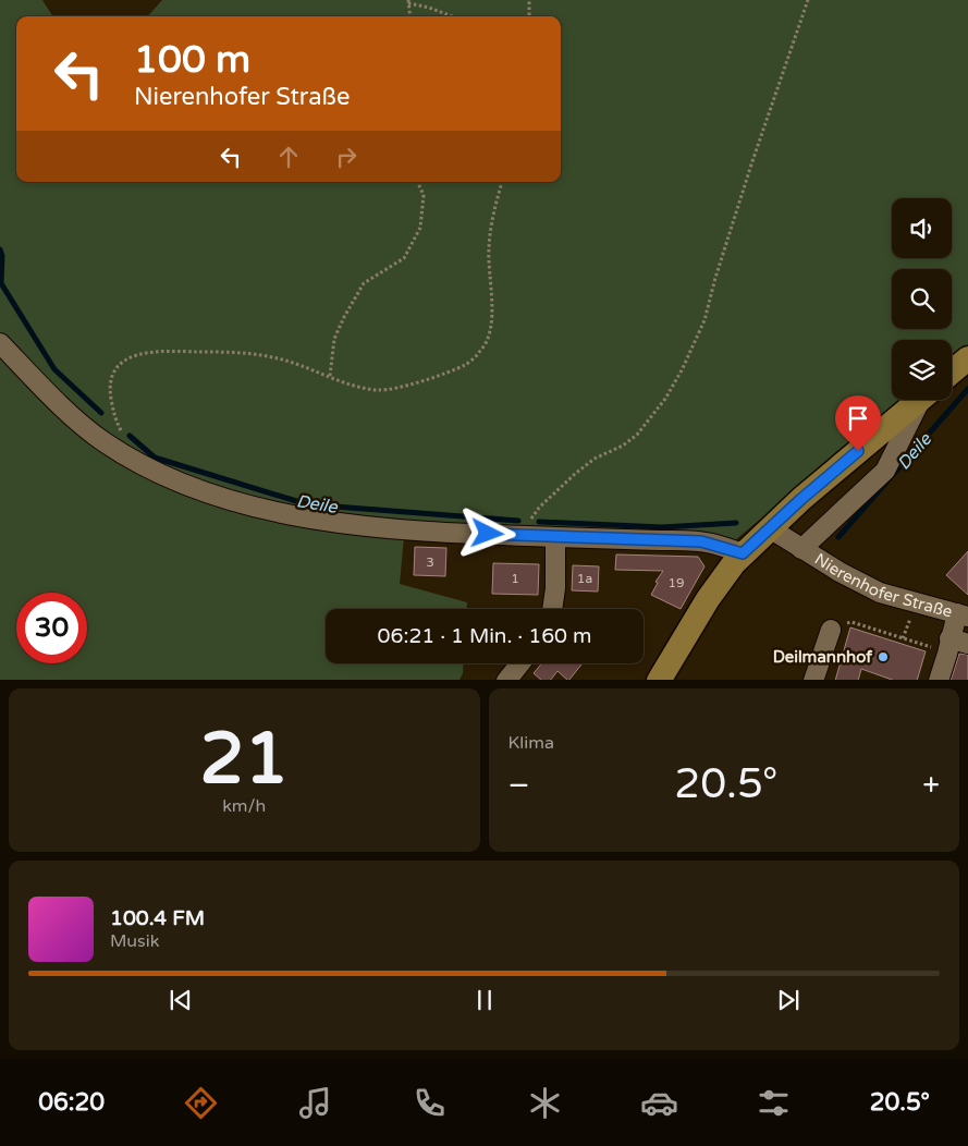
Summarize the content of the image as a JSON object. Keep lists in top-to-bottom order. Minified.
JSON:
{"streets":{"main road":["Nierenhofer Straße"]},"water":["Deile"],"places":["Deilmannhof"],"house_numbers":["3","1","1a","19"],"page":{"turn":["100 m","Nierenhofer Straße"],"limit":"30","trip":"06:21 · 1 Min. · 160 m","tile":[["21","km/h"],"Klima"],"heat":["−","20.5°","+"],"song":["100.4 FM","Musik"],"tabs":["06:20","20.5°"]}}
